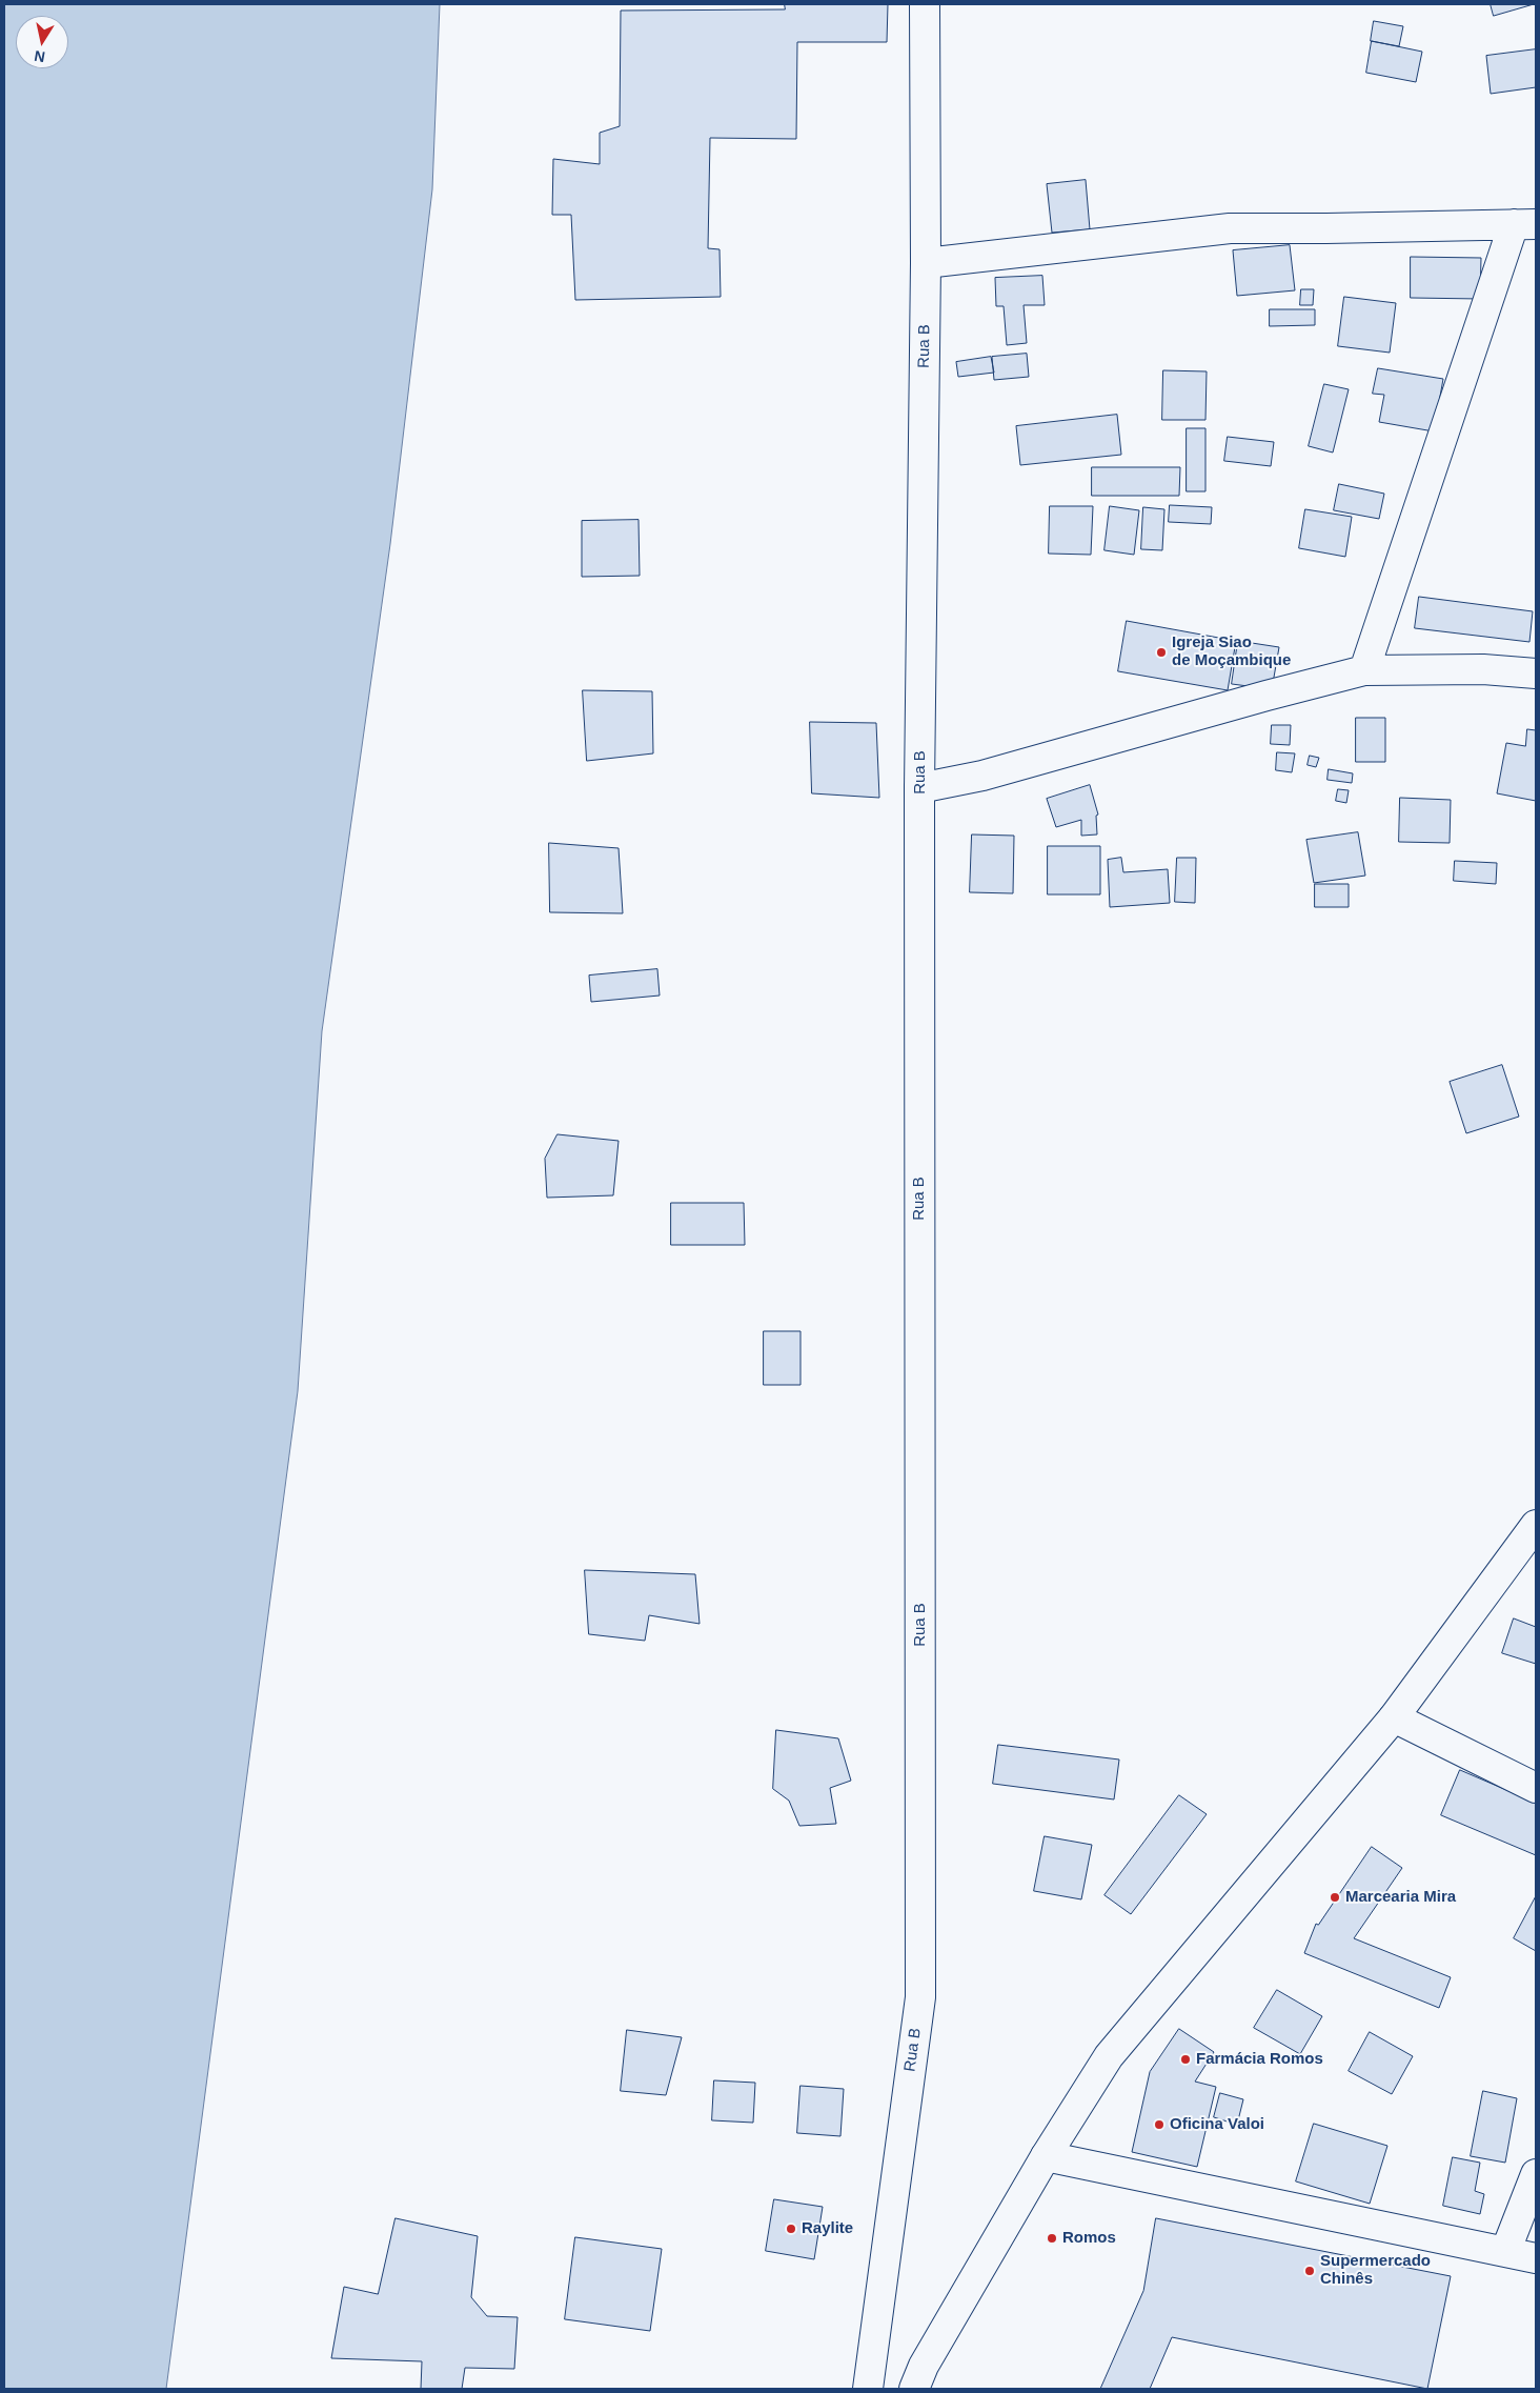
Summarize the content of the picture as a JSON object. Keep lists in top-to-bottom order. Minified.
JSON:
{"streets":{"street":["Rua B"]},"places":["Igreja Siao de Moçambique","Marcearia Mira","Farmácia Romos","Oficina Valoi","Raylite","Romos","Supermercado Chinês"],"north":"bottom"}
